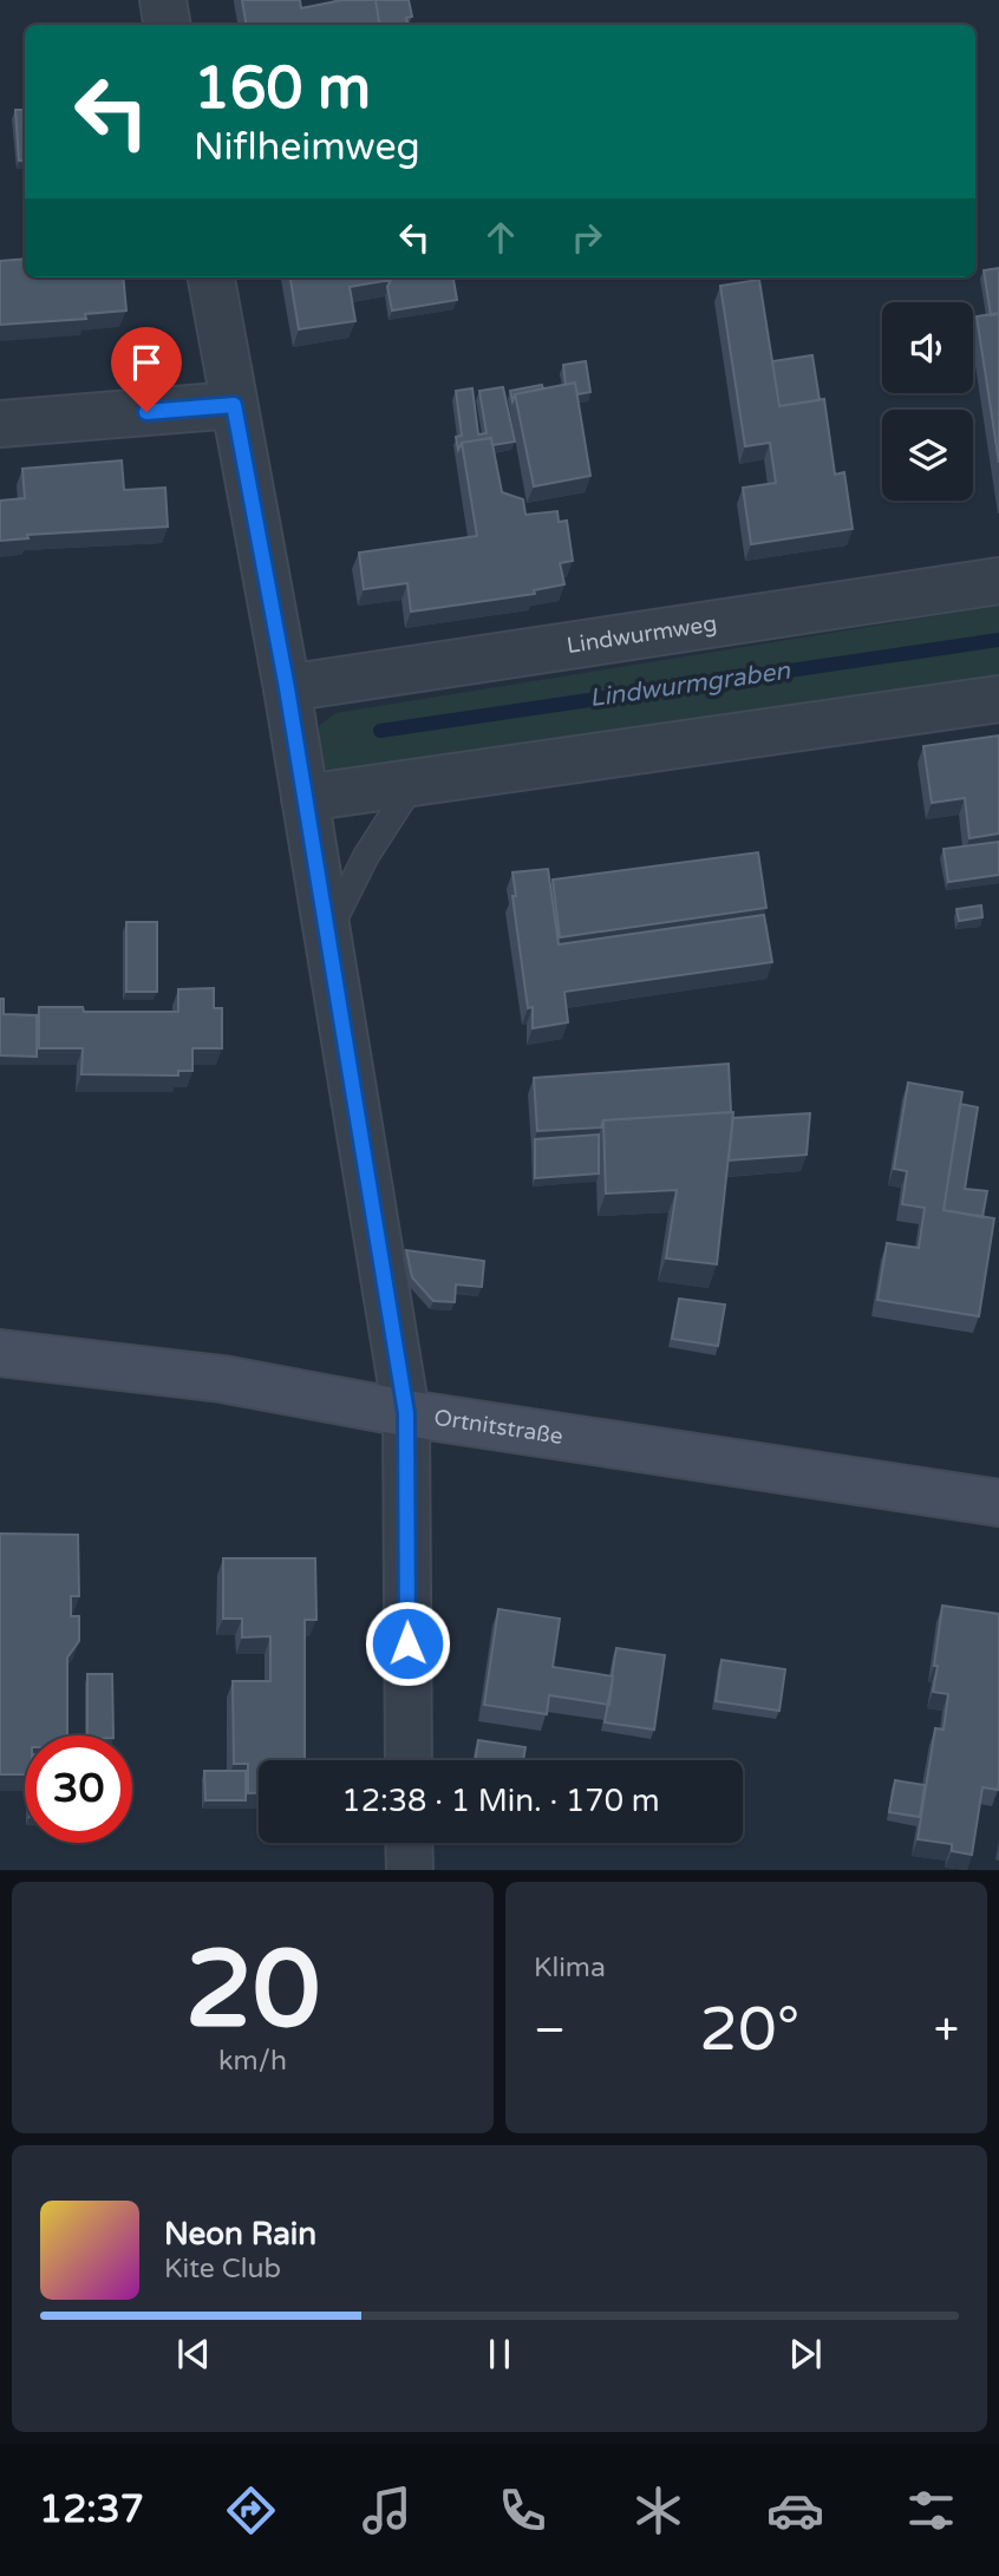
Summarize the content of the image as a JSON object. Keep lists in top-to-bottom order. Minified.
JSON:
{"streets":{"street":["Lindwurmweg","Ortnitstraße"]},"water":["Lindwurmgraben"],"page":{"turn":["160 m","Niflheimweg"],"limit":"30","trip":"12:38 · 1 Min. · 170 m","tile":[["20","km/h"],"Klima"],"heat":["−","20°","+"],"song":["Neon Rain","Kite Club"],"tabs":"12:37"}}
